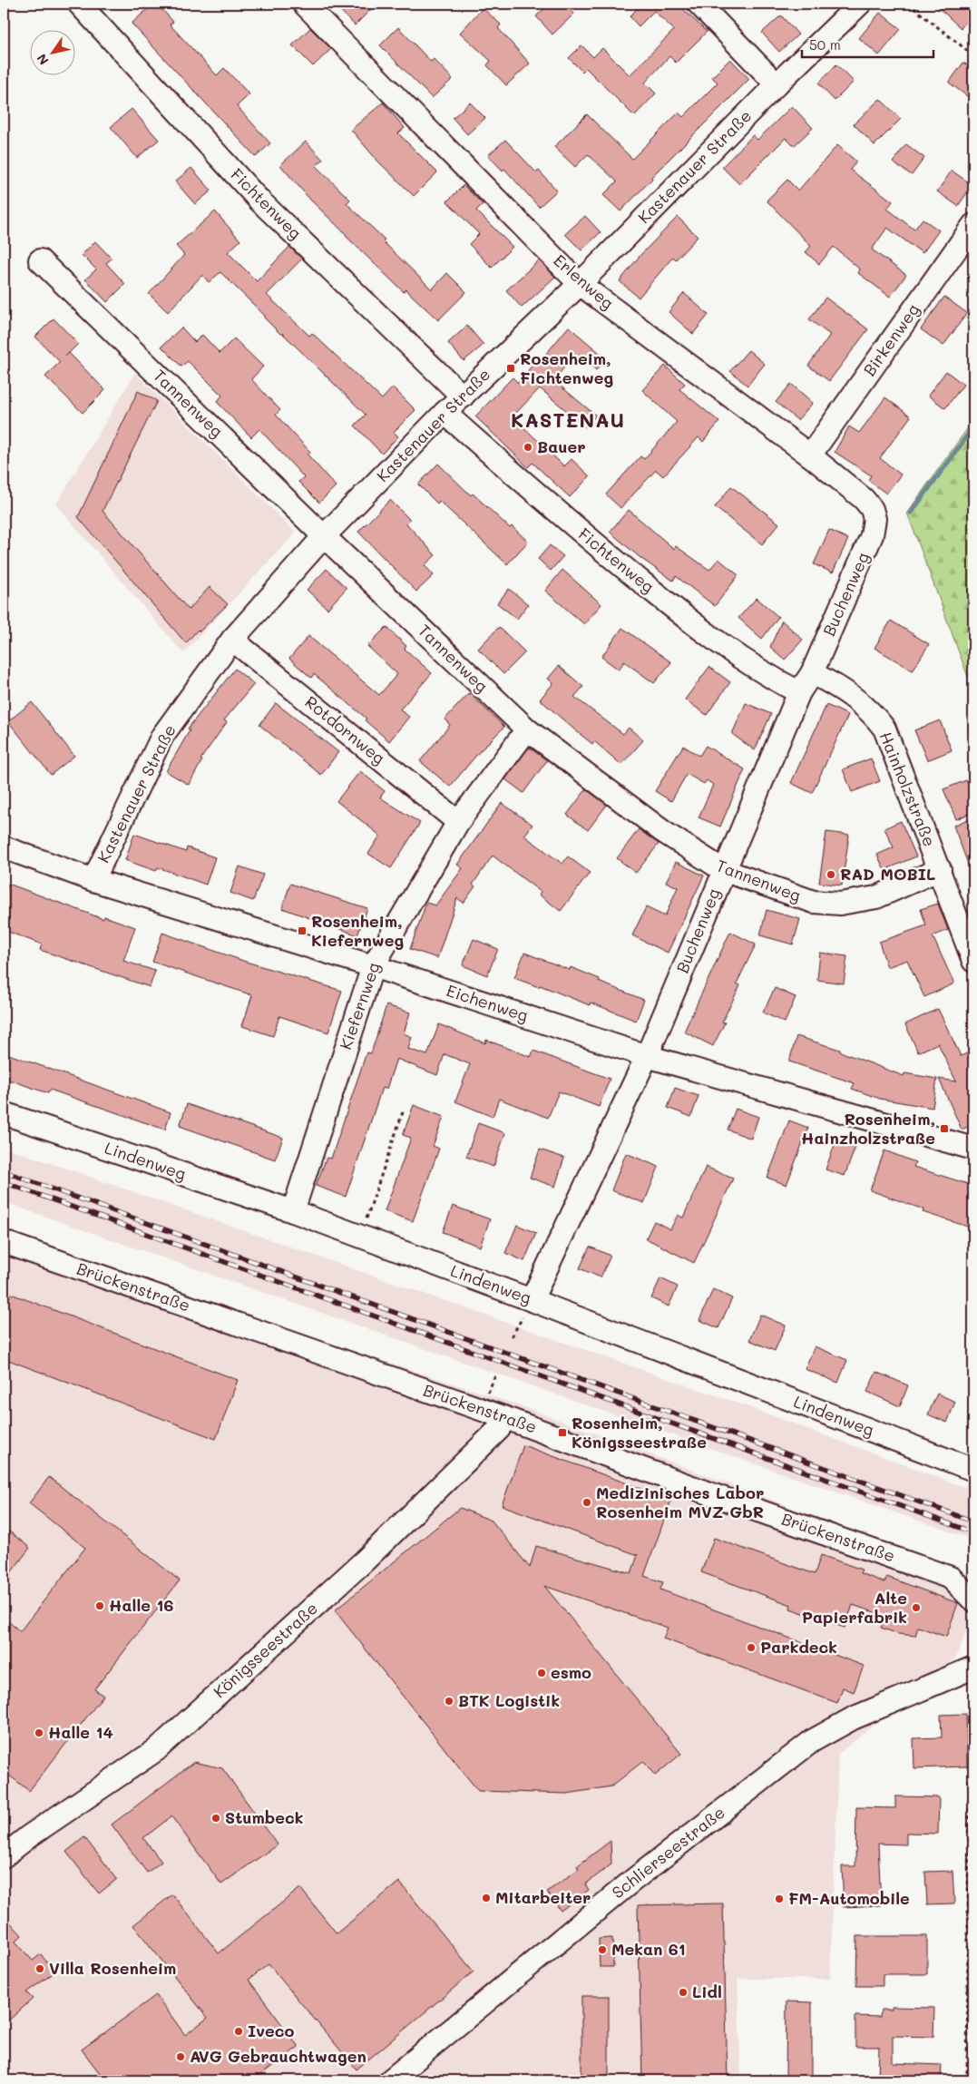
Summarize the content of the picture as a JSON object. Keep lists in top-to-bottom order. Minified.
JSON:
{"streets":{"street":["Kastenauer Straße","Fichtenweg","Erlenweg","Birkenweg","Tannenweg","Buchenweg","Rotdornweg","Hainholzstraße","Eichenweg","Kiefernweg","Lindenweg","Brückenstraße","Königsseestraße","Schlierseestraße"]},"crossings":[["Kastenauer Straße","Fichtenweg"],["Kastenauer Straße","Erlenweg"],["Kastenauer Straße","Tannenweg"],["Kastenauer Straße","Rotdornweg"],["Kastenauer Straße","Eichenweg"],["Fichtenweg","Buchenweg"],["Erlenweg","Birkenweg"],["Erlenweg","Buchenweg"],["Tannenweg","Buchenweg"],["Tannenweg","Hainholzstraße"],["Tannenweg","Kiefernweg"],["Buchenweg","Hainholzstraße"],["Buchenweg","Eichenweg"],["Buchenweg","Lindenweg"],["Rotdornweg","Kiefernweg"],["Eichenweg","Kiefernweg"],["Kiefernweg","Lindenweg"],["Brückenstraße","Königsseestraße"]],"districts":["KASTENAU"],"places":{"transit":["Rosenheim, Fichtenweg","Rosenheim, Kiefernweg","Rosenheim, Hainzholzstraße","Rosenheim, Königsseestraße"],"other":["Bauer","RAD MOBIL","Medizinisches Labor Rosenheim MVZ GbR","Halle 16","Alte Papierfabrik","Parkdeck","esmo","BTK Logistik","Halle 14","Stumbeck","Mitarbeiter","FM-Automobile","Mekan 61","Villa Rosenheim","Lidl","Iveco","AVG Gebrauchtwagen"]},"scale_bar":"50 m","north":"bottom left"}
